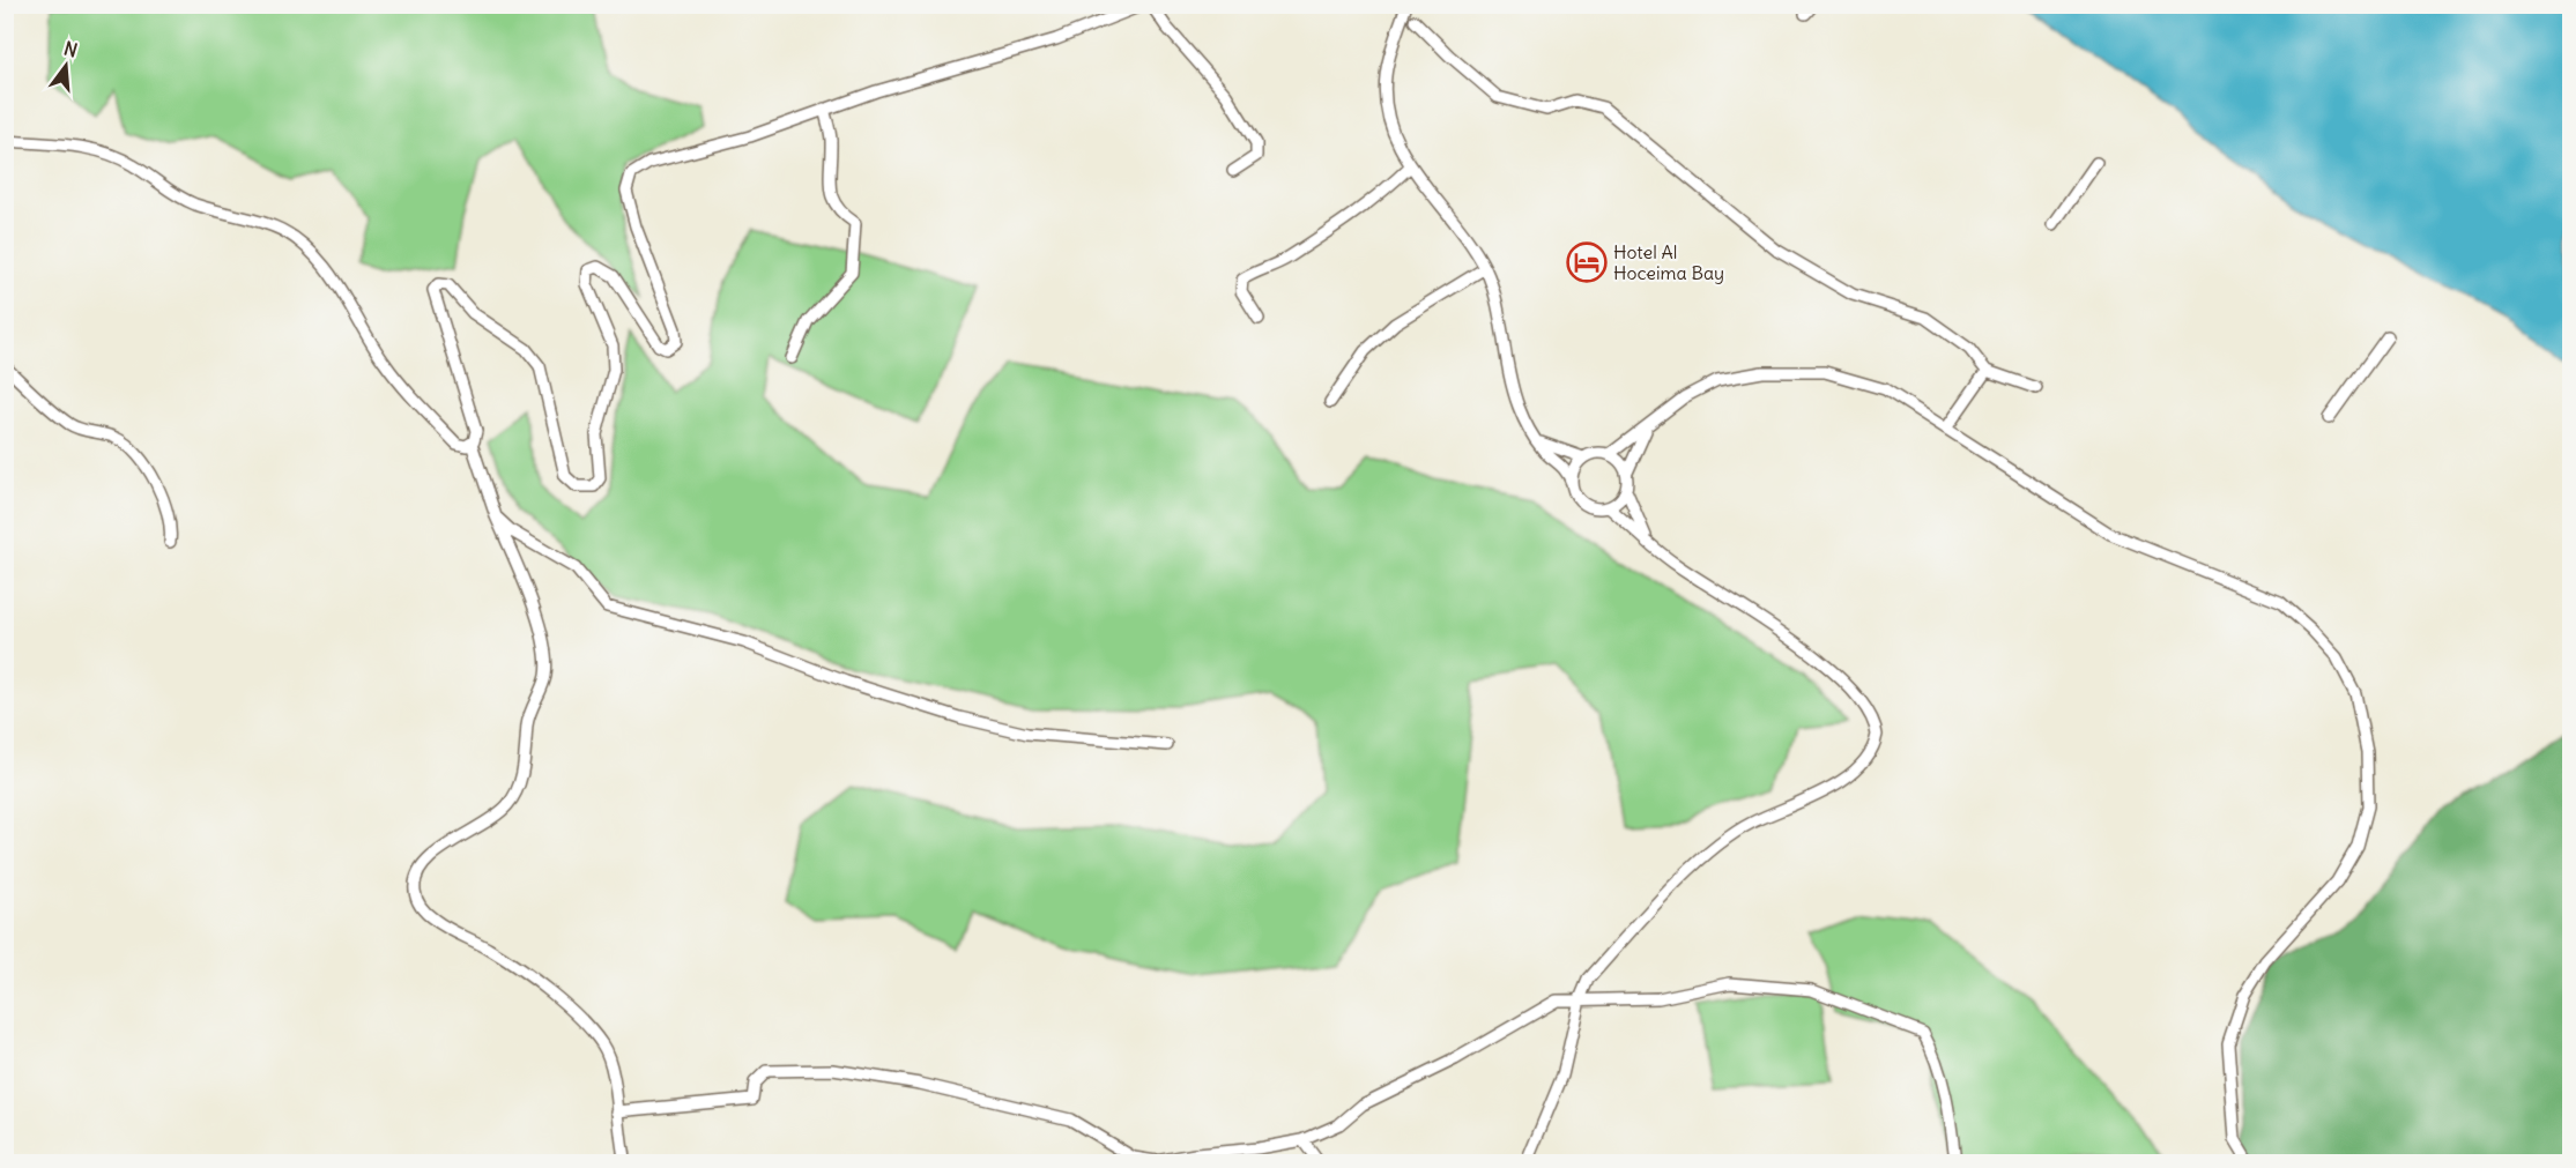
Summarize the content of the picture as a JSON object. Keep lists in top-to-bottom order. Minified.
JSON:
{"places":{"hotel":["Hotel Al Hoceima Bay"]},"north":"top"}
